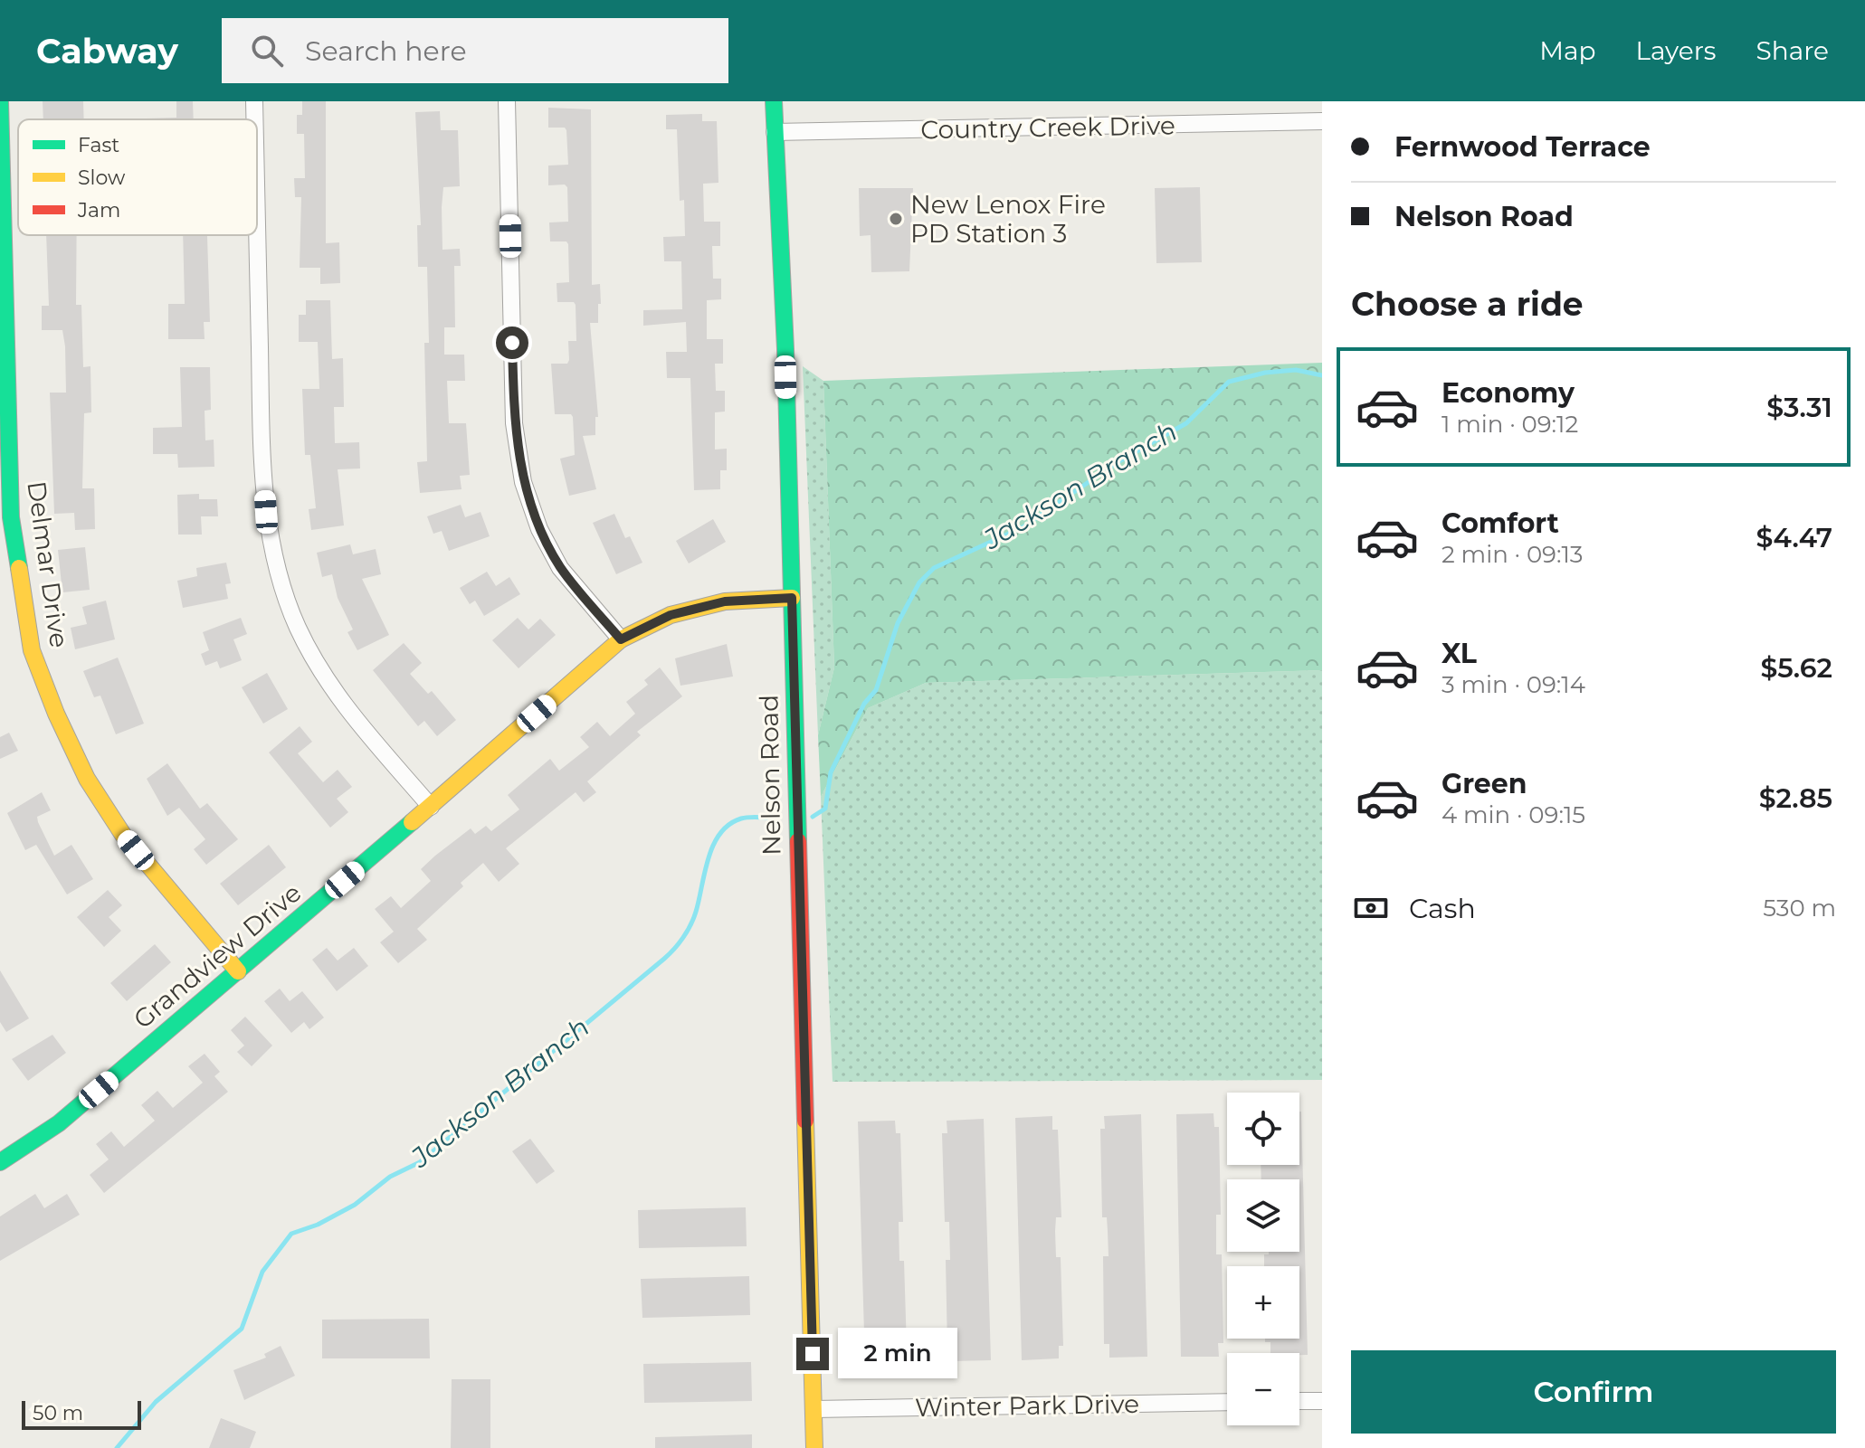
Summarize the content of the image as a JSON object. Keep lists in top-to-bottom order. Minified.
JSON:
{"streets":{"street":["Country Creek Drive","Delmar Drive","Nelson Road","Grandview Drive","Winter Park Drive"]},"crossings":[["Country Creek Drive","Nelson Road"],["Delmar Drive","Grandview Drive"],["Nelson Road","Grandview Drive"],["Nelson Road","Winter Park Drive"]],"water":["Jackson Branch"],"places":["New Lenox Fire PD Station 3"],"legend":["Fast","Slow","Jam"],"scale_bar":"50 m","page":{"header":"Cabway","search":"Search here","nav":["Map","Layers","Share"],"banner":["Fernwood Terrace","Nelson Road"],"heading":"Choose a ride","list":[{"name":"Economy","note":"1 min · 09:12","value":"$3.31"},{"name":"Comfort","note":"2 min · 09:13","value":"$4.47"},{"name":"XL","note":"3 min · 09:14","value":"$5.62"},{"name":"Green","note":"4 min · 09:15","value":"$2.85"}],"pay":["Cash","530 m"],"map_buttons":["+","−"],"bubble":"2 min","buttons":"Confirm","scale":"50 m"}}
